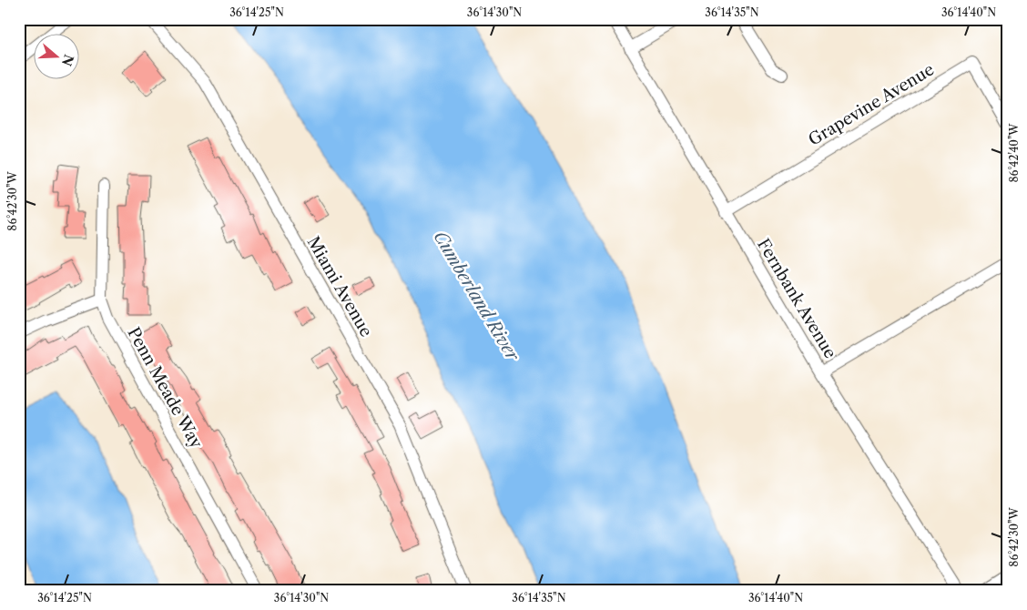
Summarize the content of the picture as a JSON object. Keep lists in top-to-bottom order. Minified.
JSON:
{"streets":{"street":["Grapevine Avenue","Miami Avenue","Fernbank Avenue","Penn Meade Way"]},"crossings":[["Grapevine Avenue","Fernbank Avenue"]],"water":["Cumberland River"],"north":"right","coordinates":["36°14'25\"N","36°14'30\"N","36°14'35\"N","36°14'40\"N","86°42'40\"W","86°42'30\"W"]}
